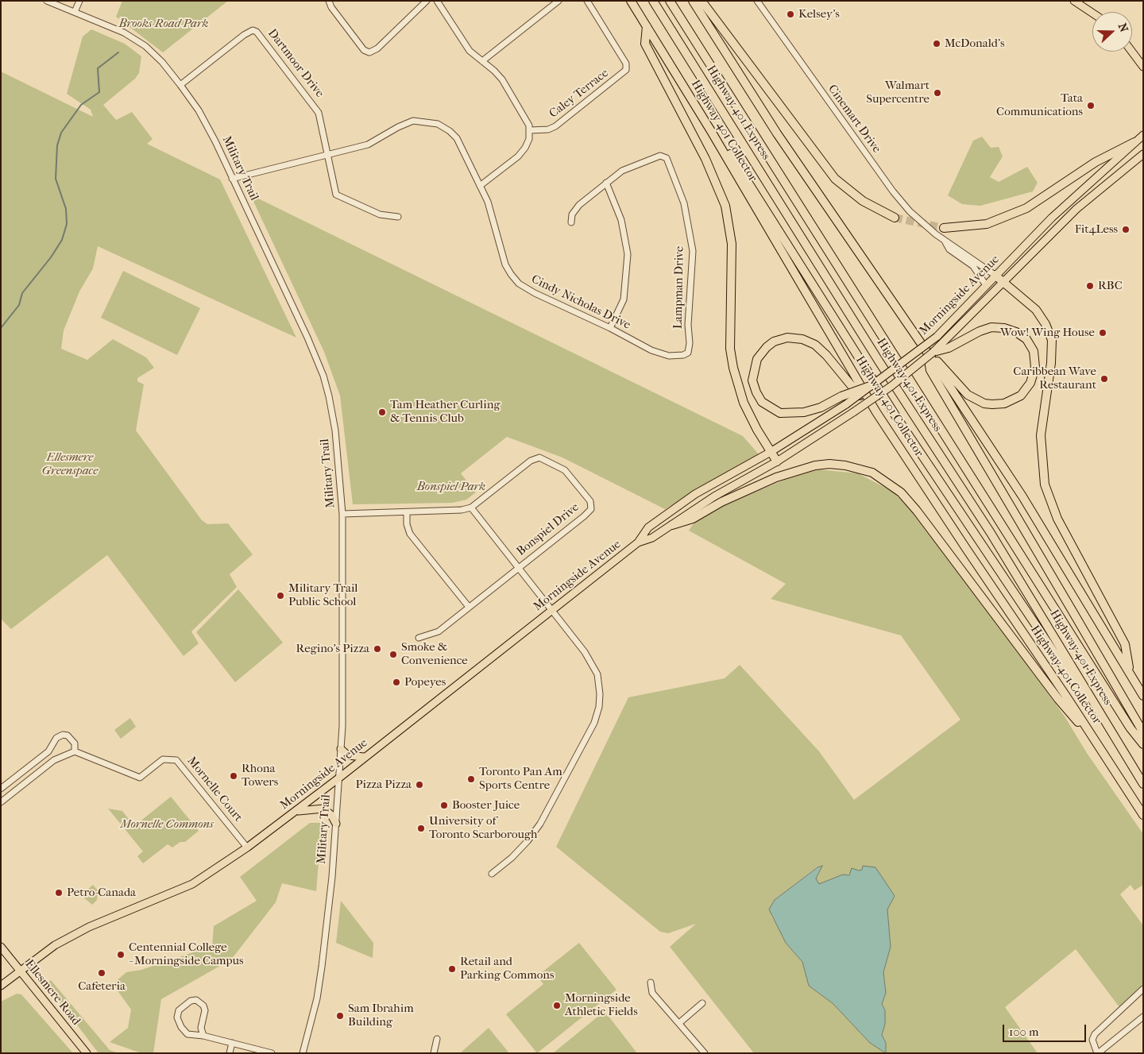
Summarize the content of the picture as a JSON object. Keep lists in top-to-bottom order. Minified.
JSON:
{"streets":{"highway":["Highway 401 Express","Highway 401 Collector"],"main road":["Morningside Avenue","Ellesmere Road"],"street":["Dartmoor Drive","Caley Terrace","Cinemart Drive","Military Trail","Lampman Drive","Cindy Nicholas Drive","Bonspiel Drive","Mornelle Court"]},"crossings":[["Dartmoor Drive","Military Trail"],["Dartmoor Drive","Cindy Nicholas Drive"],["Cinemart Drive","Morningside Avenue"],["Military Trail","Morningside Avenue"],["Military Trail","Bonspiel Drive"],["Lampman Drive","Cindy Nicholas Drive"],["Morningside Avenue","Mornelle Court"],["Morningside Avenue","Ellesmere Road"]],"parks":["Brooks Road Park","Ellesmere Greenspace","Bonspiel Park","Mornelle Commons"],"places":["Kelsey's","McDonald's","Walmart Supercentre","Tata Communications","Fit4Less","RBC","Wow! Wing House","Caribbean Wave Restaurant","Tam Heather Curling & Tennis Club","Military Trail Public School","Regino's Pizza","Smoke & Convenience","Popeyes","Rhona Towers","Toronto Pan Am Sports Centre","Pizza Pizza","Booster Juice","University of Toronto Scarborough","Petro-Canada","Centennial College - Morningside Campus","Retail and Parking Commons","Cafeteria","Morningside Athletic Fields","Sam Ibrahim Building"],"scale_bar":"100 m","north":"right"}
